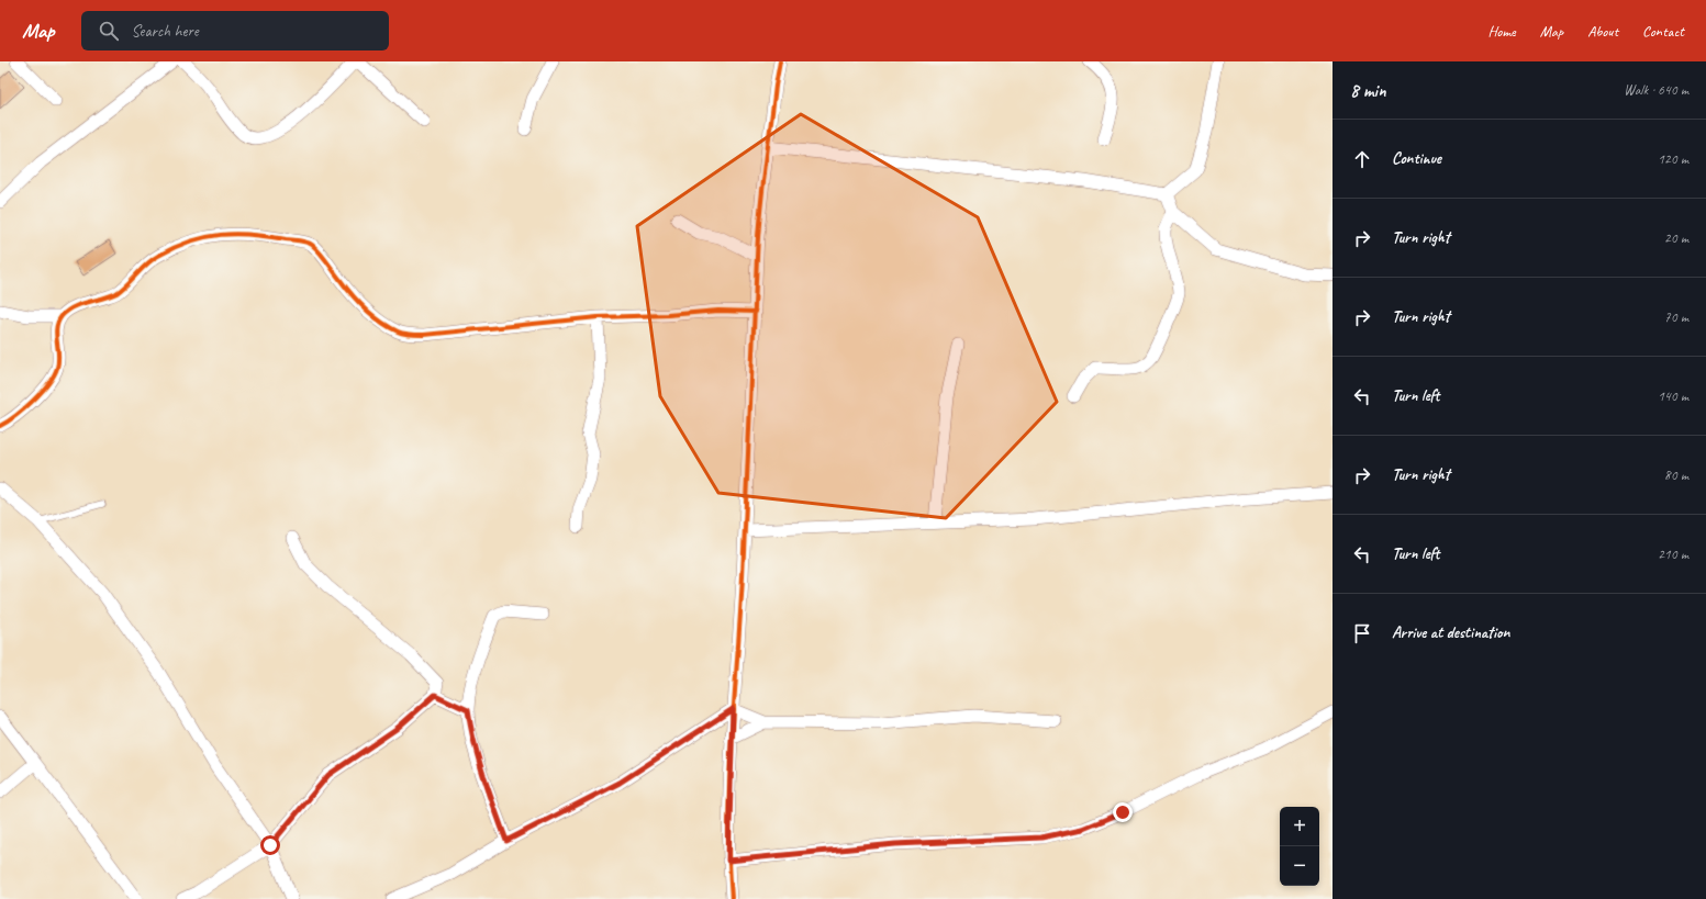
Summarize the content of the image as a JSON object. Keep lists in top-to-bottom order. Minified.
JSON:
{"page":{"header":"Map","search":"Search here","nav":["Home","Map","About","Contact"],"heading":["8 min","Walk · 640 m"],"list":[["Continue","120 m"],["Turn right","20 m"],["Turn right","70 m"],["Turn left","140 m"],["Turn right","80 m"],["Turn left","210 m"],"Arrive at destination"],"map_buttons":["+","−"]}}
